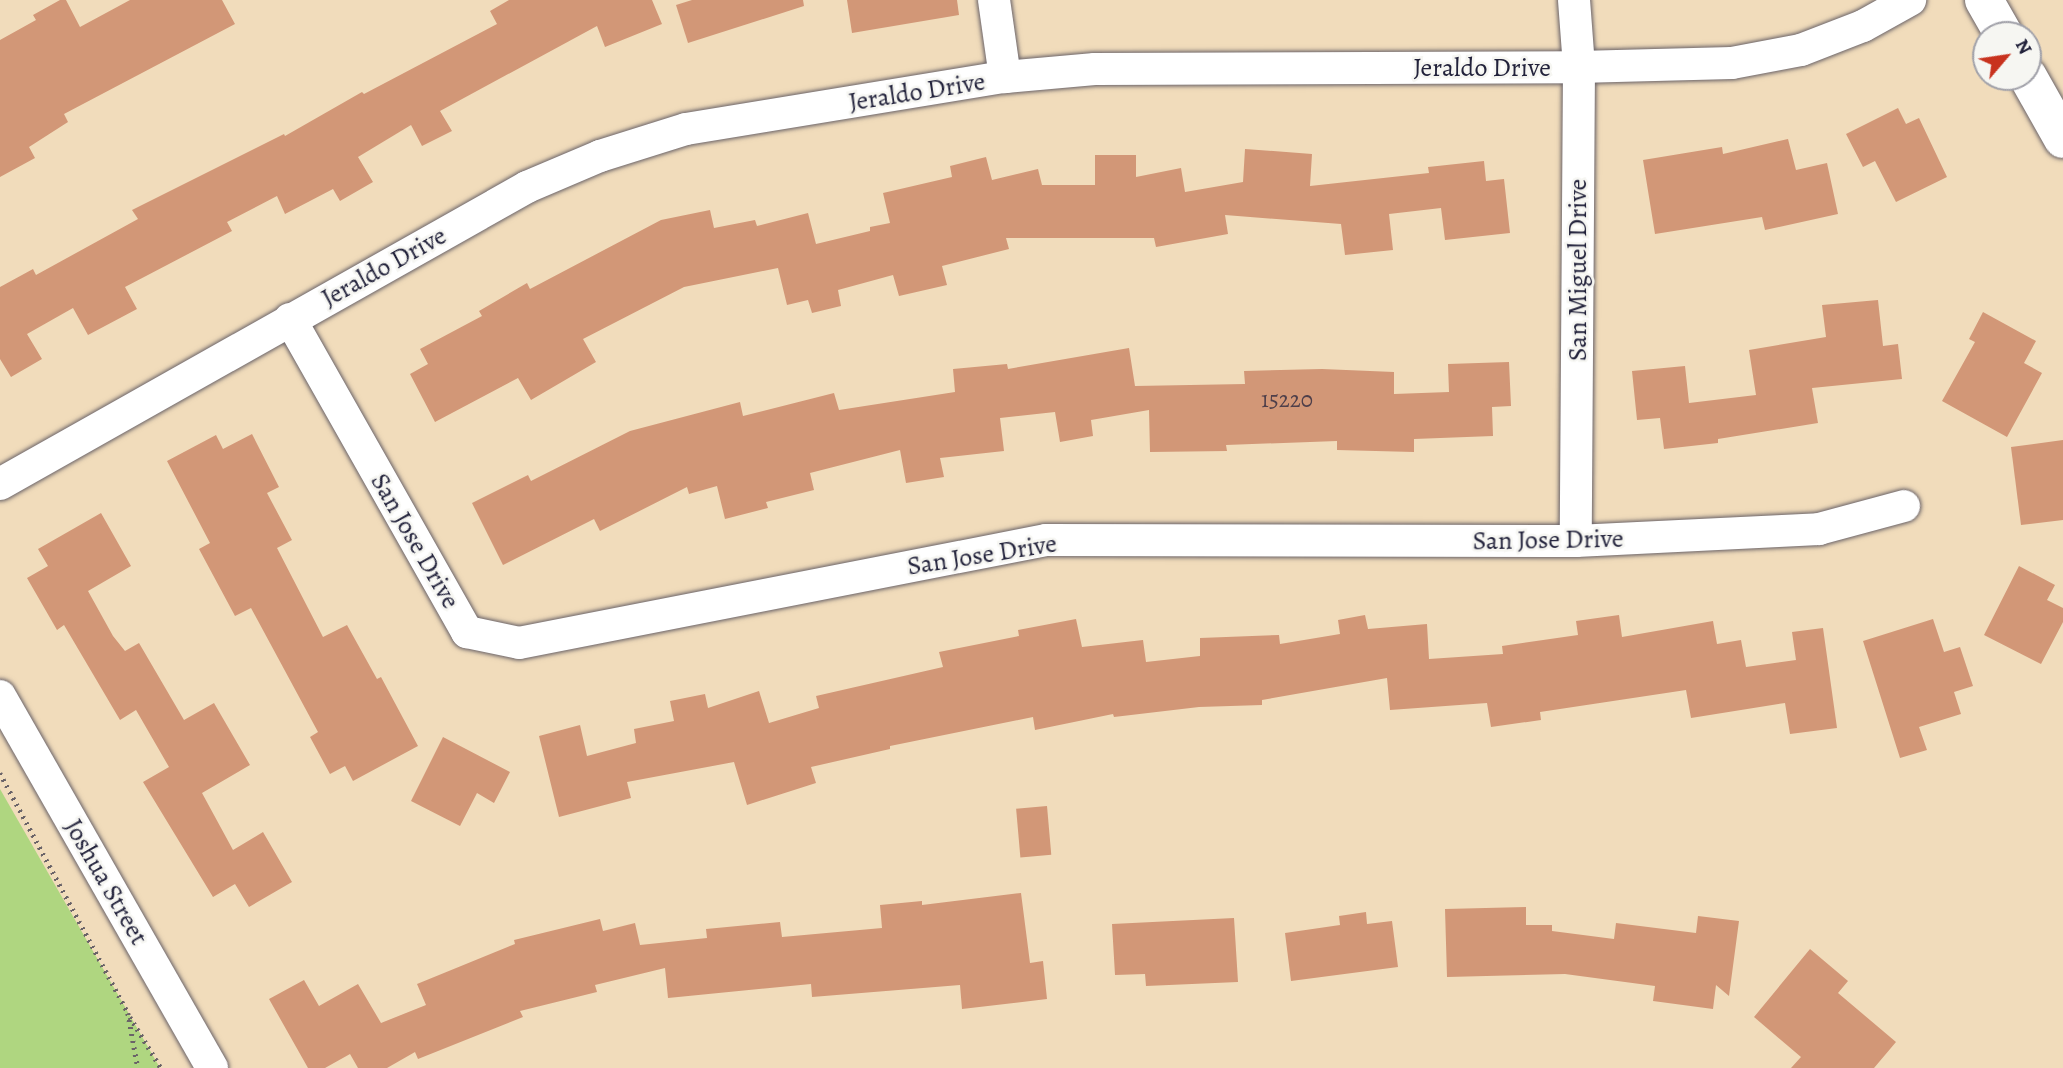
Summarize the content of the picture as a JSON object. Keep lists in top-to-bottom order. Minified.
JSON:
{"streets":{"street":["Jeraldo Drive","San Miguel Drive","San Jose Drive","Joshua Street"]},"crossings":[["Jeraldo Drive","San Miguel Drive"],["Jeraldo Drive","San Jose Drive"],["San Miguel Drive","San Jose Drive"]],"house_numbers":["15220"],"north":"top right"}
